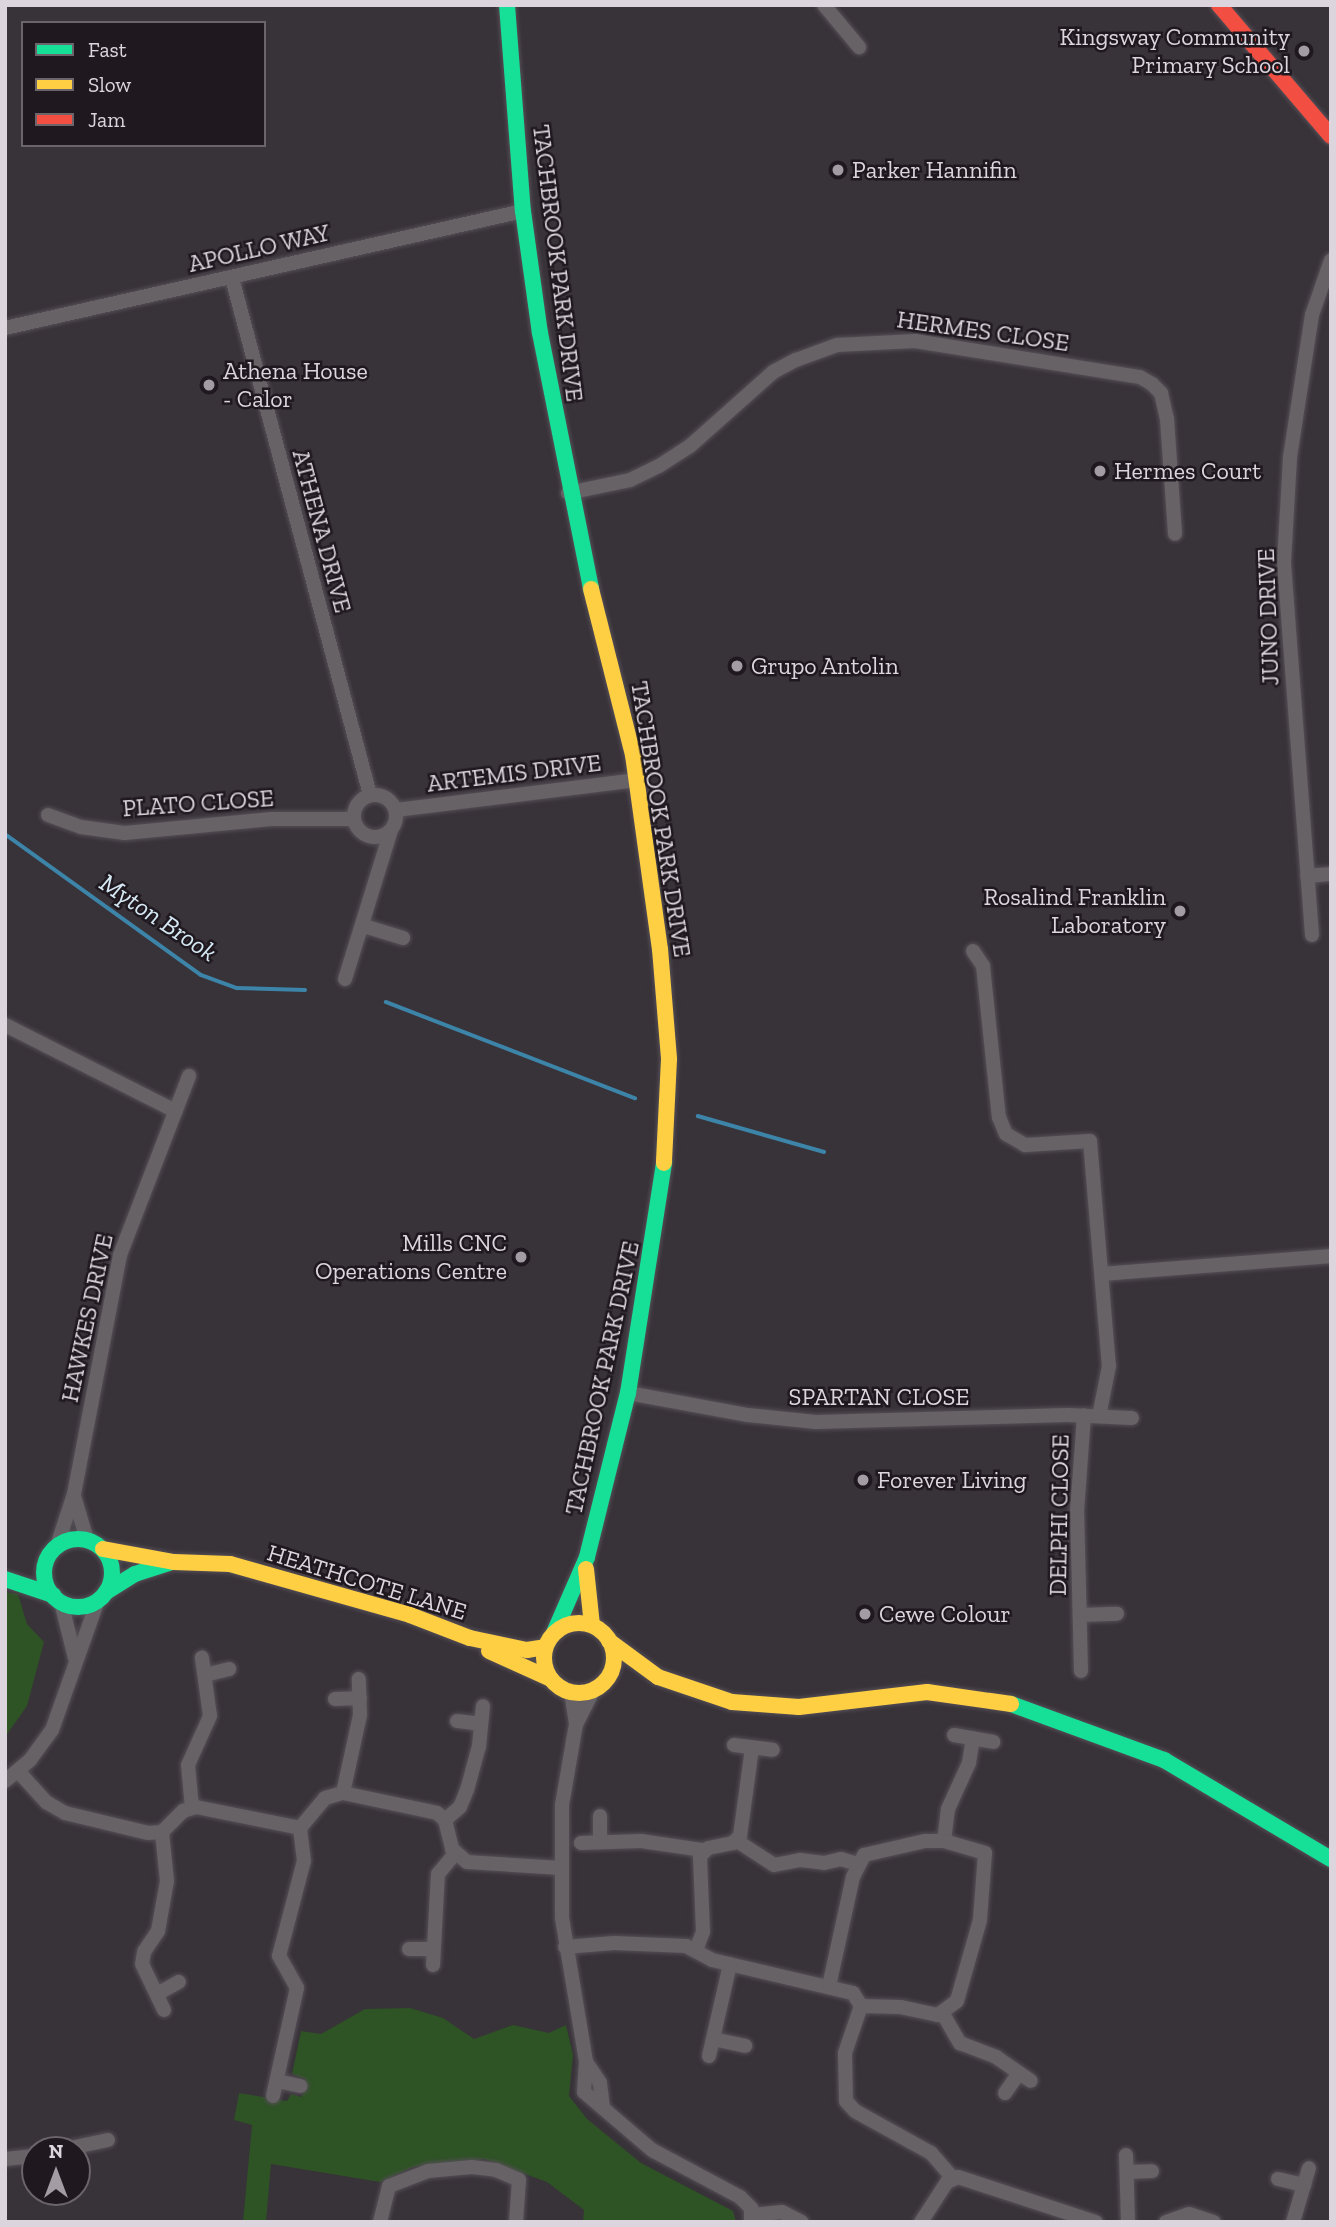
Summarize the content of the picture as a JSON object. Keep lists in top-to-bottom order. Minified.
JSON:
{"streets":{"street":["APOLLO WAY","TACHBROOK PARK DRIVE","HERMES CLOSE","ATHENA DRIVE","JUNO DRIVE","ARTEMIS DRIVE","PLATO CLOSE","HAWKES DRIVE","SPARTAN CLOSE","DELPHI CLOSE","HEATHCOTE LANE"]},"crossings":[["APOLLO WAY","TACHBROOK PARK DRIVE"],["APOLLO WAY","ATHENA DRIVE"],["TACHBROOK PARK DRIVE","HERMES CLOSE"],["TACHBROOK PARK DRIVE","ARTEMIS DRIVE"],["TACHBROOK PARK DRIVE","SPARTAN CLOSE"],["TACHBROOK PARK DRIVE","HEATHCOTE LANE"],["ATHENA DRIVE","ARTEMIS DRIVE"],["ATHENA DRIVE","PLATO CLOSE"],["ARTEMIS DRIVE","PLATO CLOSE"],["HAWKES DRIVE","HEATHCOTE LANE"],["SPARTAN CLOSE","DELPHI CLOSE"]],"water":["Myton Brook"],"places":["Kingsway Community Primary School","Parker Hannifin","Athena House - Calor","Hermes Court","Grupo Antolin","Rosalind Franklin Laboratory","Mills CNC Operations Centre","Forever Living","Cewe Colour"],"legend":["Fast","Slow","Jam"],"north":"top"}
